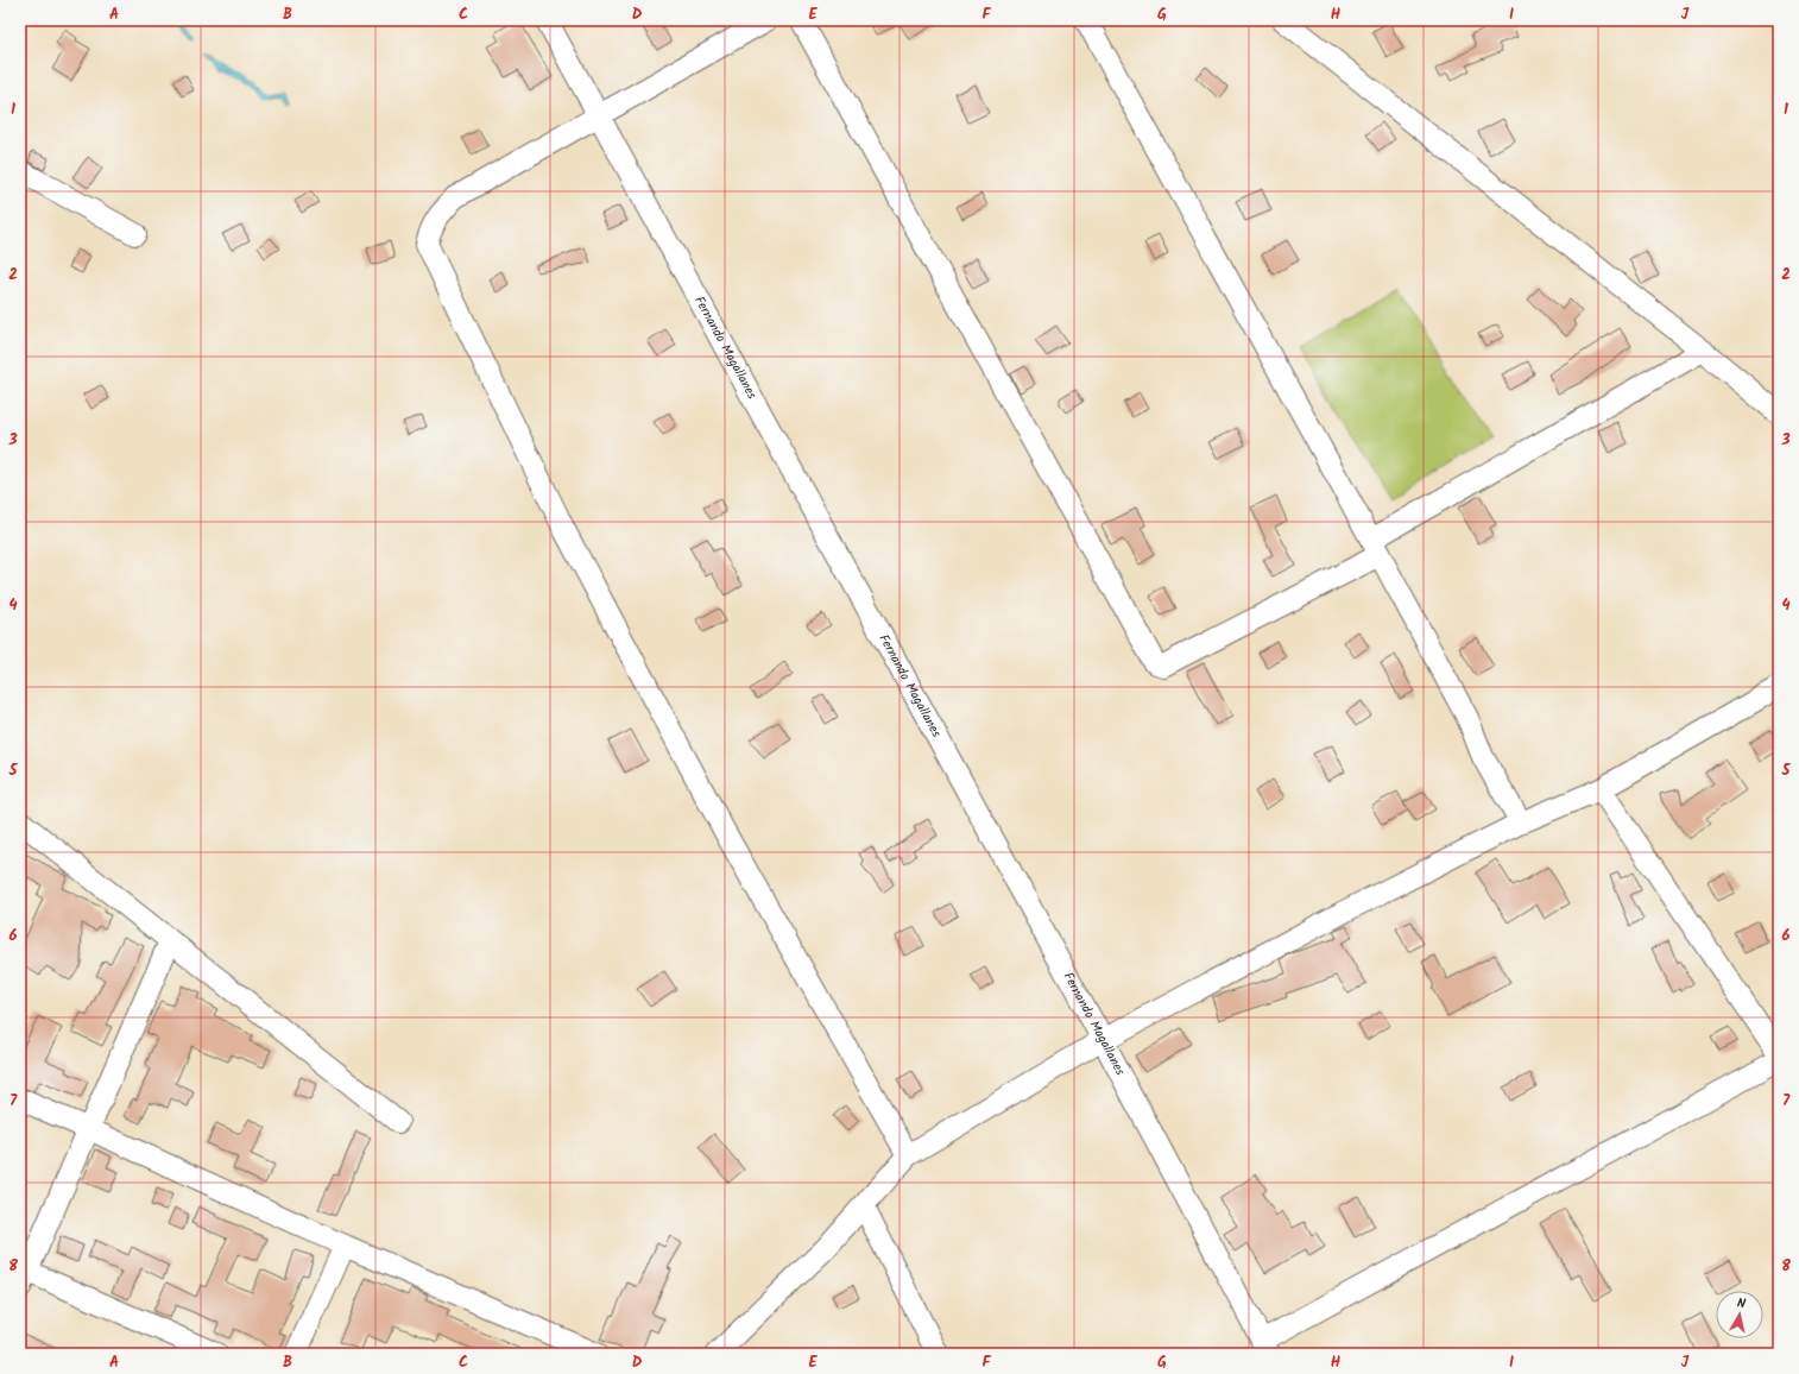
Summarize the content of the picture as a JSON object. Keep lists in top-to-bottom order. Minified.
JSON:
{"streets":{"street":["Fernando Magallanes"]},"north":"top","grid":{"columns":["A","B","C","D","E","F","G","H","I","J"],"rows":["1","2","3","4","5","6","7","8"]}}
